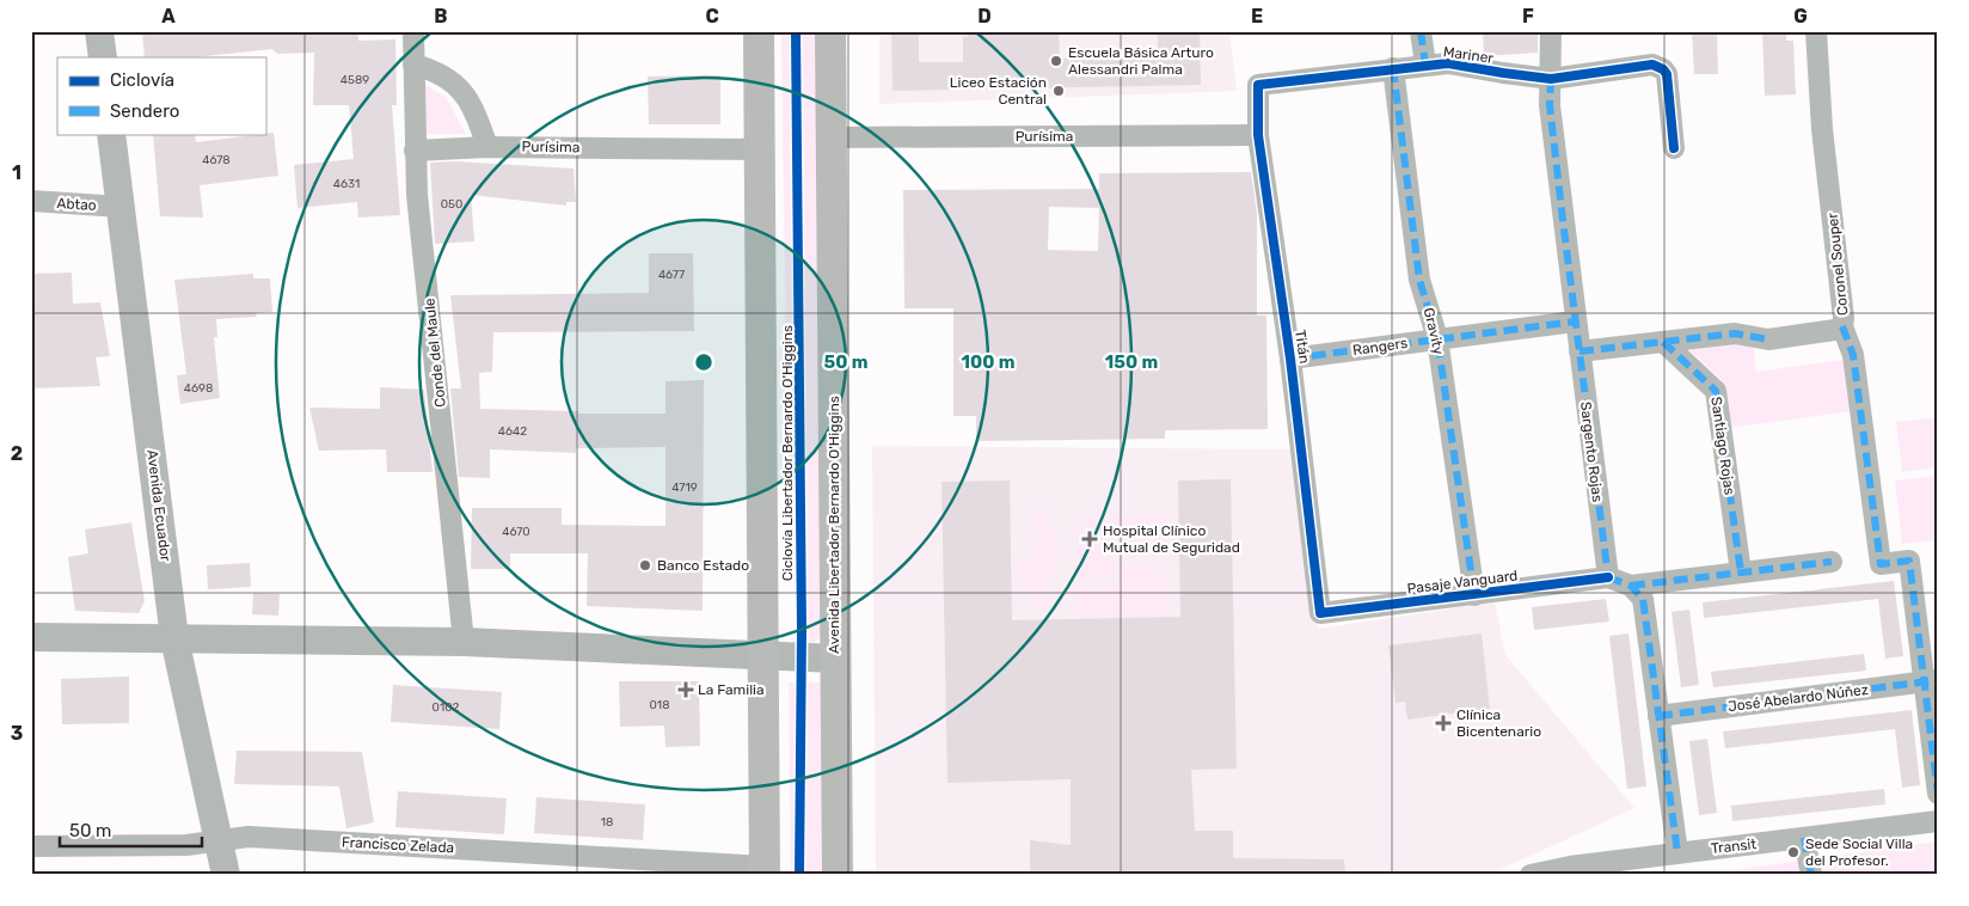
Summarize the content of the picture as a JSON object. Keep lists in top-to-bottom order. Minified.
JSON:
{"streets":{"main road":["Avenida Ecuador","Avenida Libertador Bernardo O'Higgins"],"street":["Mariner","Purísima","Abtao","Coronel Souper","Gravity","Titán","Rangers","Conde del Maule","Santiago Rojas","Sargento Rojas","Pasaje Vanguard","José Abelardo Núñez","Francisco Zelada","Transit"],"cycle path":["Ciclovía Libertador Bernardo O'Higgins"]},"crossings":[["Mariner","Gravity"],["Mariner","Titán"],["Mariner","Sargento Rojas"],["Purísima","Titán"],["Purísima","Conde del Maule"],["Purísima","Avenida Libertador Bernardo O'Higgins"],["Abtao","Avenida Ecuador"],["Coronel Souper","José Abelardo Núñez"],["Gravity","Rangers"],["Gravity","Pasaje Vanguard"],["Titán","Rangers"],["Titán","Pasaje Vanguard"],["Rangers","Sargento Rojas"],["Sargento Rojas","Pasaje Vanguard"],["Avenida Ecuador","Francisco Zelada"]],"places":{"other":["Escuela Básica Arturo Alessandri Palma","Liceo Estación Central","Banco Estado","Sede Social Villa del Profesor."],"health":["Hospital Clínico Mutual de Seguridad","La Familia","Clínica Bicentenario"]},"house_numbers":["4589","4678","4631","050","4677","4698","4642","4719","4670","018","0102","18"],"legend":["Ciclovía","Sendero"],"scale_bar":"50 m","grid":{"columns":["A","B","C","D","E","F","G"],"rows":["1","2","3"]},"rings":["50 m","100 m","150 m"]}
